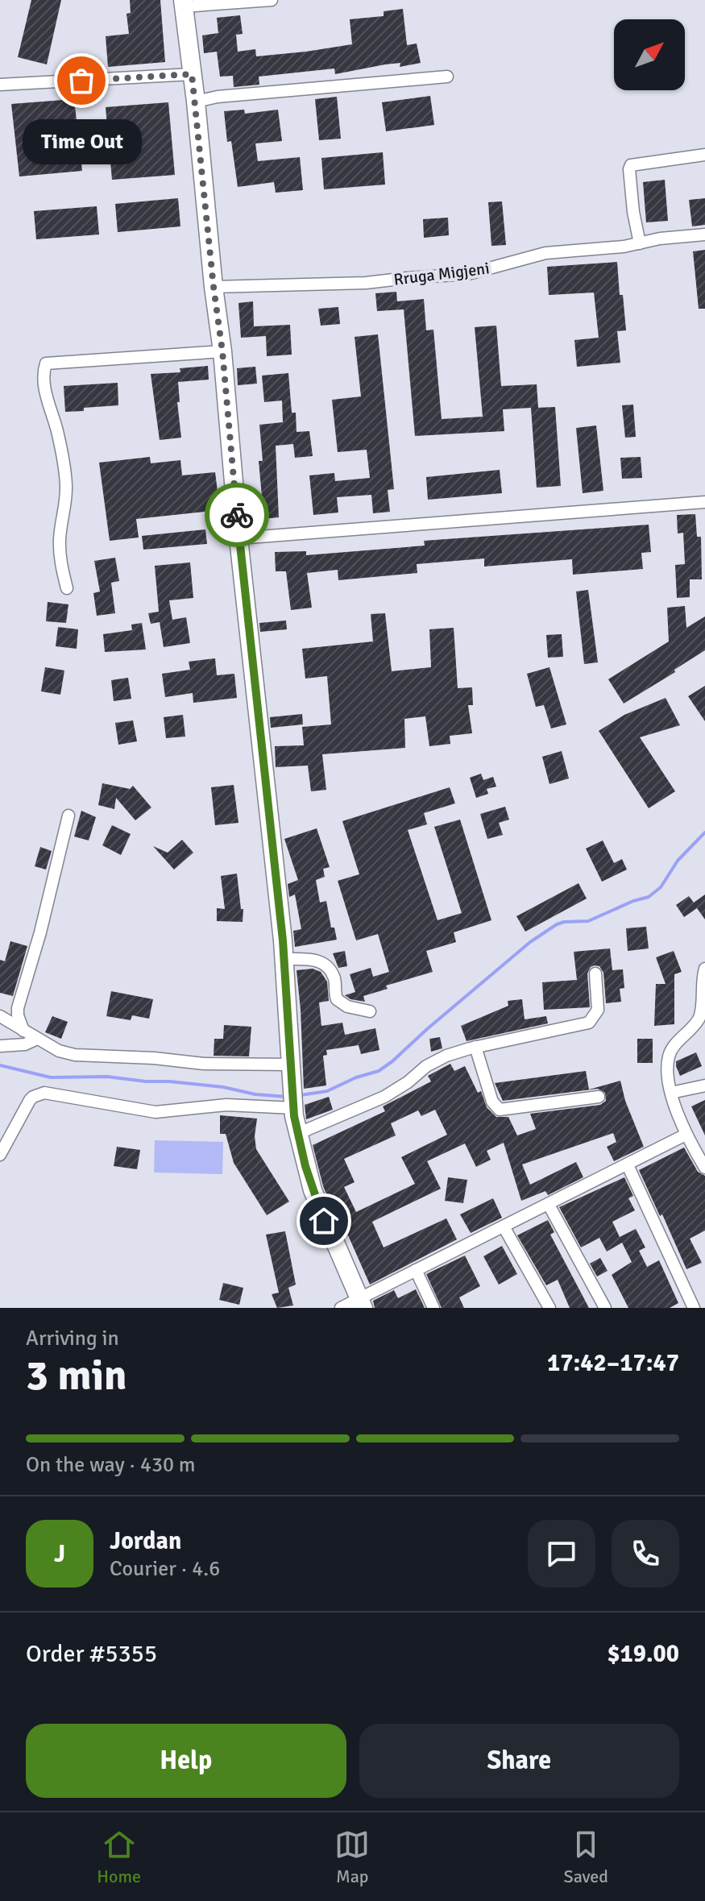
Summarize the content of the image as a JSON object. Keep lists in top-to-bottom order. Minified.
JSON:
{"streets":{"street":["Rruga Migjeni"]},"places":["Time Out"],"north":"top right","page":{"bubble":"Time Out","heading":["3 min","Arriving in","17:42–17:47"],"panel":["Jordan","Courier · 4.6","Order #5355","$19.00"],"bar":"On the way · 430 m","round":"J","buttons":["Help","Share"],"tabs":["Home","Map","Saved"]}}
